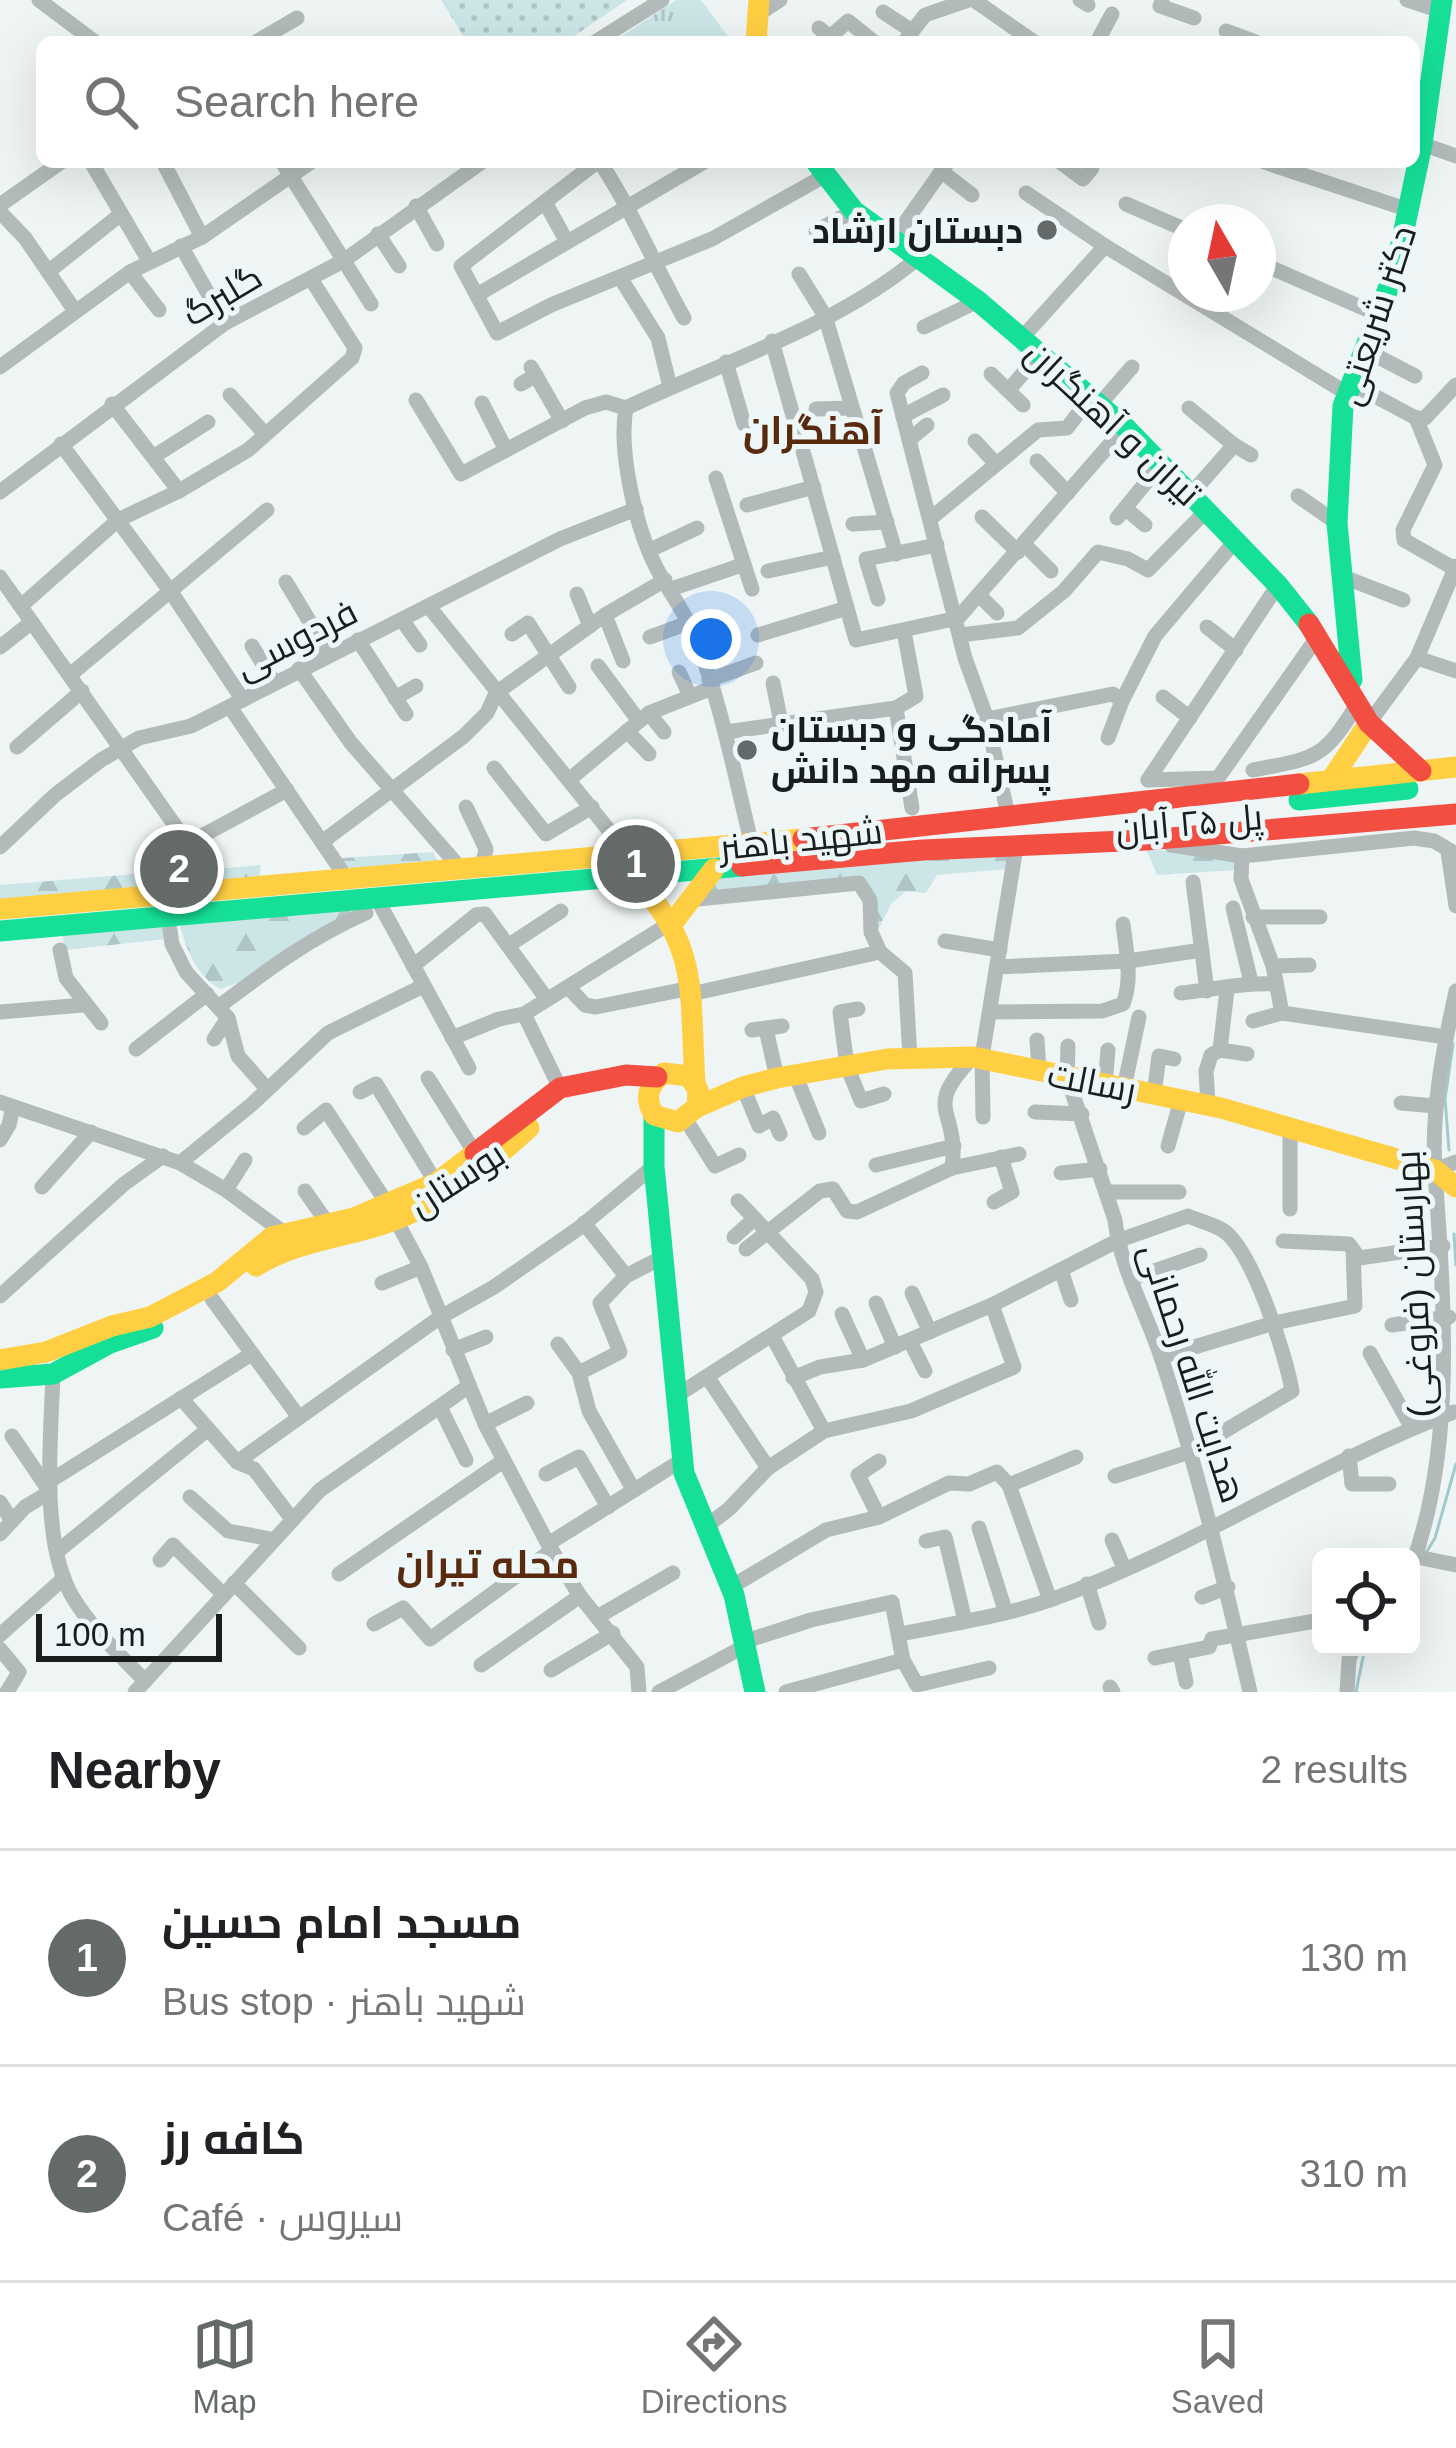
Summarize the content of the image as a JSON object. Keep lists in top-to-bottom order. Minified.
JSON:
{"streets":{"street":["گلبرگ","دکتر شریعتی","تیران و آهنگران","فردوسی","پل ۲۵ آبان","شهید باهنر","رسالت","بوستان","بهارستان (فروغی)","هدایت الله رحمانی"]},"crossings":[["دکتر شریعتی","تیران و آهنگران"],["تیران و آهنگران","شهید باهنر"],["پل ۲۵ آبان","شهید باهنر"],["رسالت","بهارستان (فروغی)"],["رسالت","هدایت الله رحمانی"]],"districts":["آهنگران","محله تیران"],"places":["دبستان ارشاد","آمادگی و دبستان پسرانه مهد دانش"],"scale_bar":"100 m","north":"top","page":{"search":"Search here","pins":["1","2"],"scale":"100 m","heading":["Nearby","2 results"],"list":[{"mark":"1","name":"مسجد امام حسین","note":"Bus stop · شهید باهنر","value":"130 m"},{"mark":"2","name":"کافه رز","note":"Café · سیروس","value":"310 m"}],"nav":["Map","Directions","Saved"]}}
